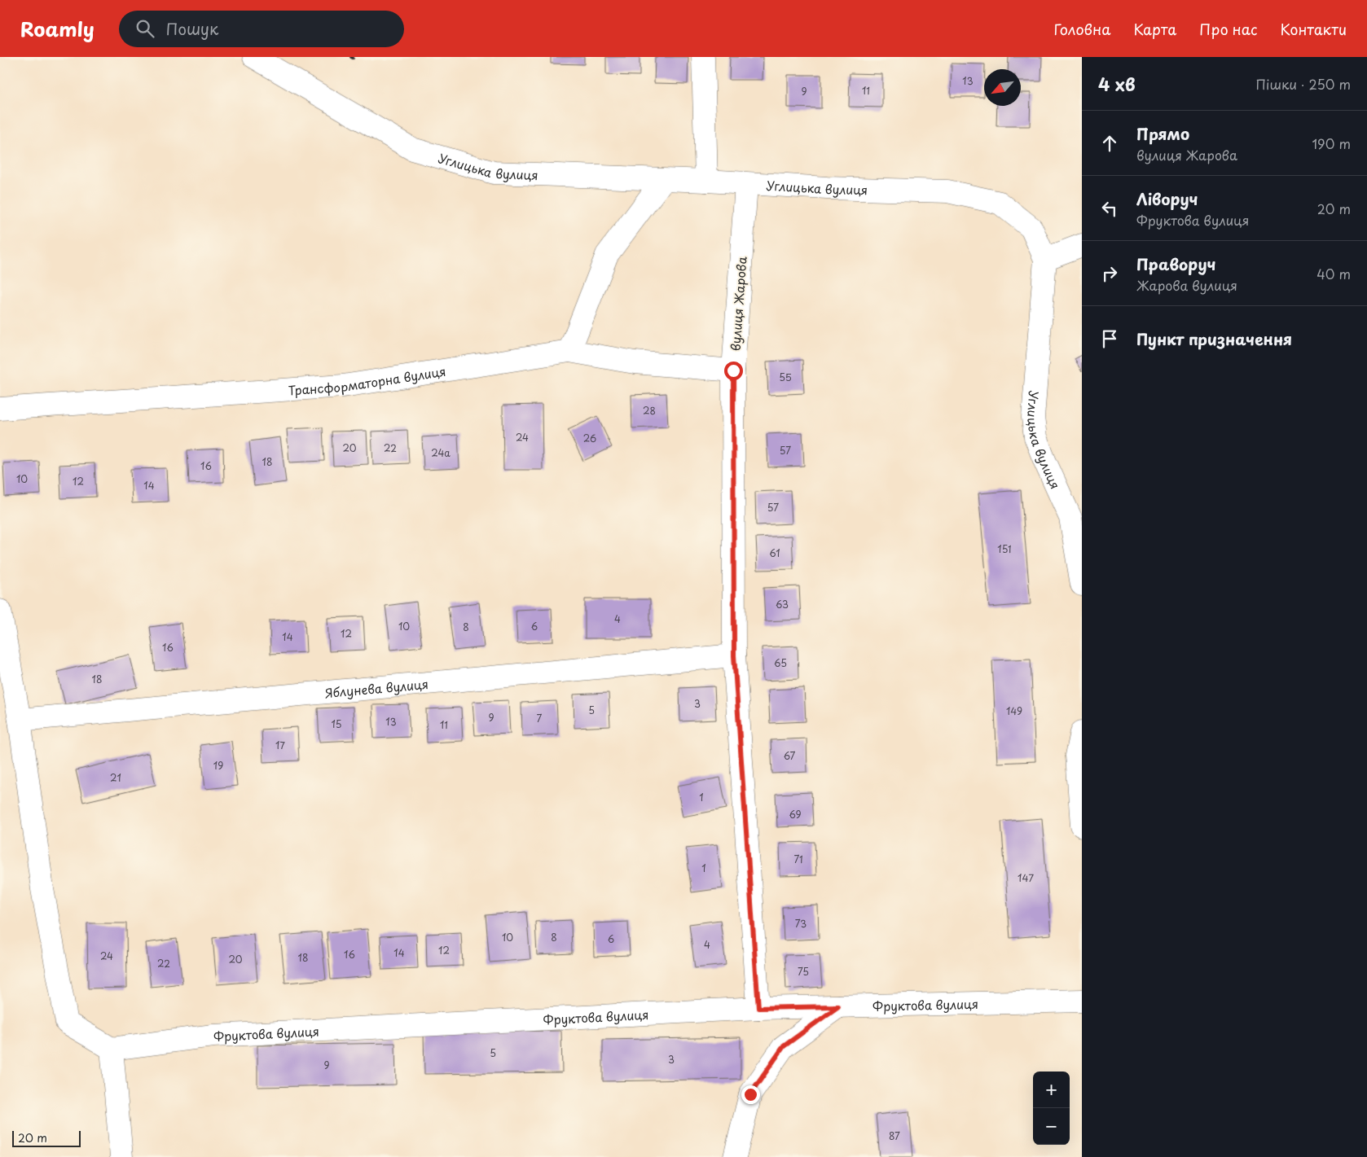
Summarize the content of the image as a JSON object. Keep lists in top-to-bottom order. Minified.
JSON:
{"streets":{"street":["Углицька вулиця","вулиця Жарова","Трансформаторна вулиця","Яблунева вулиця","Фруктова вулиця"]},"crossings":[["Углицька вулиця","вулиця Жарова"],["вулиця Жарова","Трансформаторна вулиця"],["вулиця Жарова","Яблунева вулиця"],["вулиця Жарова","Фруктова вулиця"]],"house_numbers":["13","11","9","55","28","24","26","20","22","57","24а","18","16","10","12","14","57","151","61","63","4","10","6","8","12","14","16","65","18","3","5","149","9","7","13","15","11","17","67","19","21","1","69","71","1","147","73","10","8","6","4","12","14","16","24","18","20","22","75","5","3","9","87"],"scale_bar":"20 m","north":"bottom left","page":{"header":"Roamly","search":"Пошук","nav":["Головна","Карта","Про нас","Контакти"],"heading":["4 хв","Пішки · 250 m"],"list":[["Прямо","вулиця Жарова","190 m"],["Ліворуч","Фруктова вулиця","20 m"],["Праворуч","Жарова вулиця","40 m"],"Пункт призначення"],"map_buttons":["+","−"],"scale":"20 m"}}
